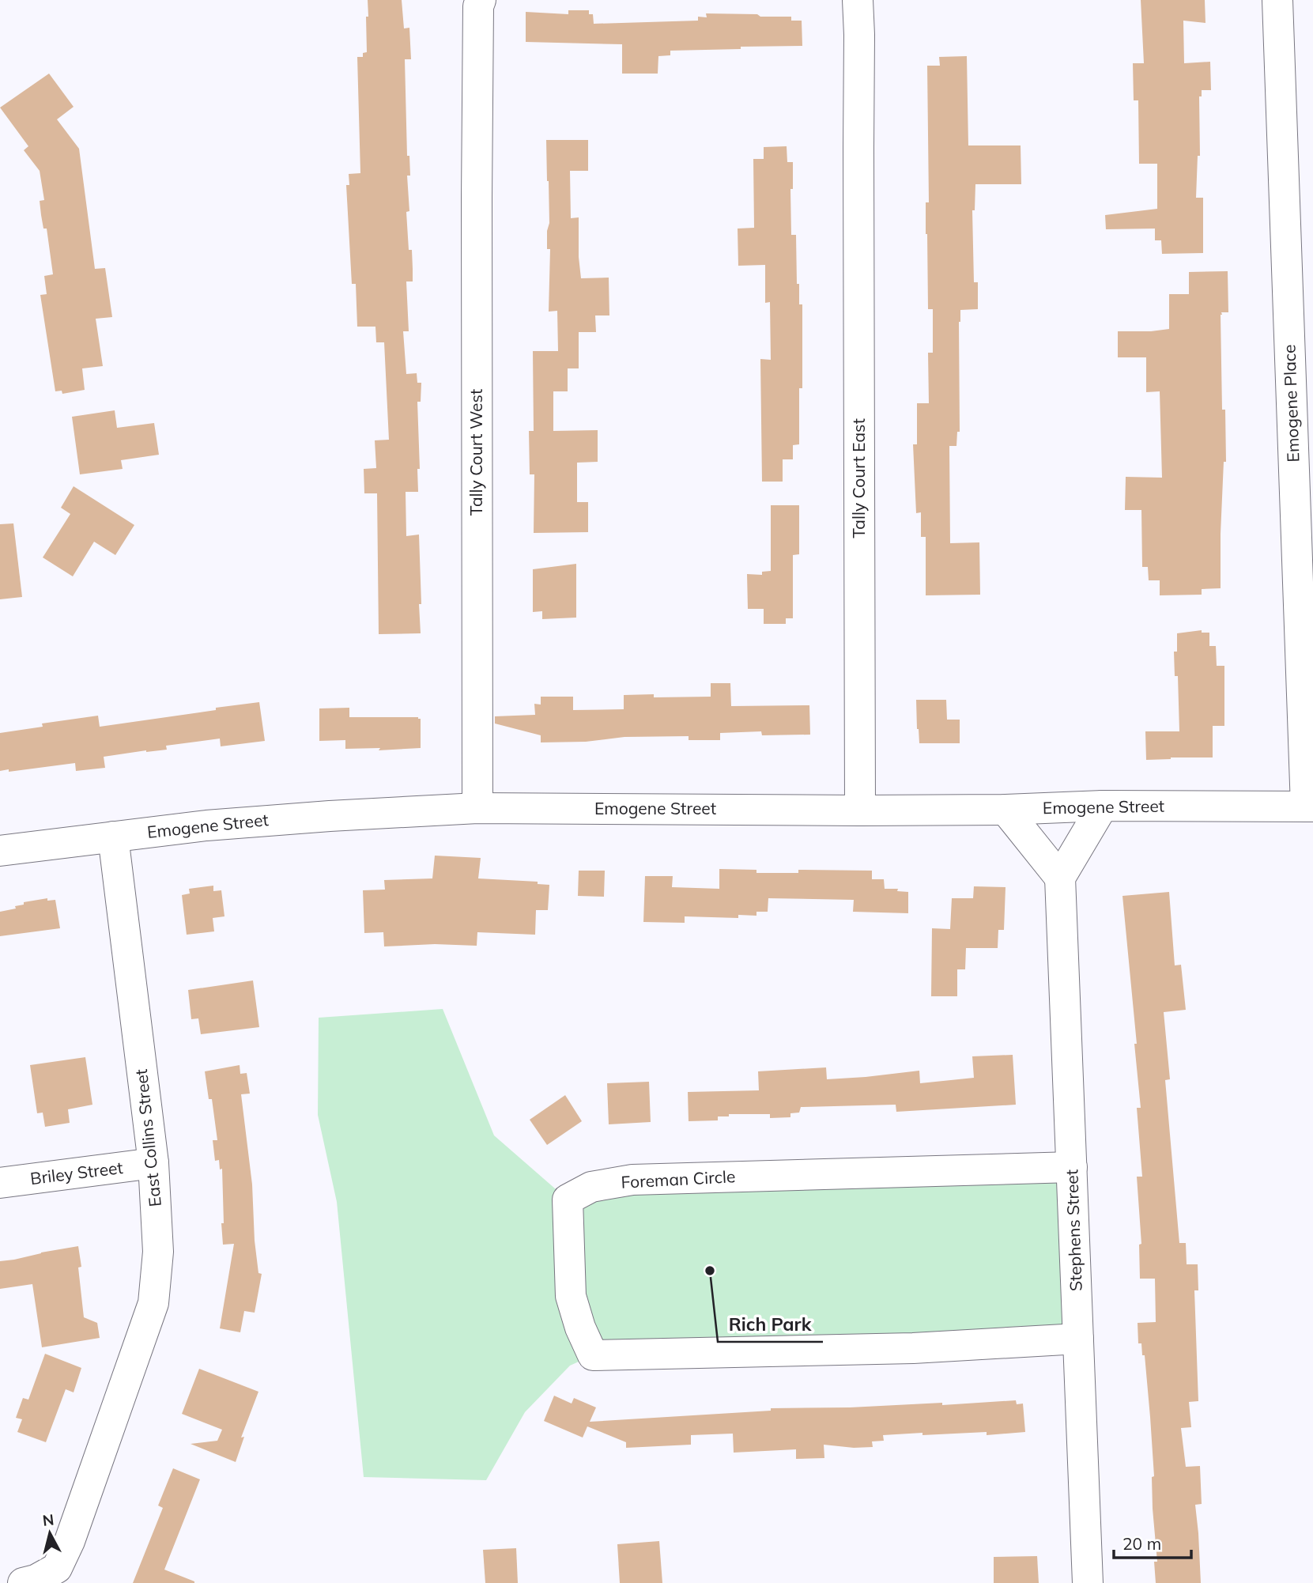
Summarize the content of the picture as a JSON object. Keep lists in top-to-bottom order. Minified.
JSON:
{"streets":{"street":["Emogene Place","Tally Court West","Tally Court East","Emogene Street","East Collins Street","Briley Street","Foreman Circle","Stephens Street"]},"crossings":[["Emogene Place","Emogene Street"],["Tally Court West","Emogene Street"],["Tally Court East","Emogene Street"],["Emogene Street","East Collins Street"],["East Collins Street","Briley Street"],["Foreman Circle","Stephens Street"]],"places":["Rich Park"],"scale_bar":"20 m","north":"top"}
